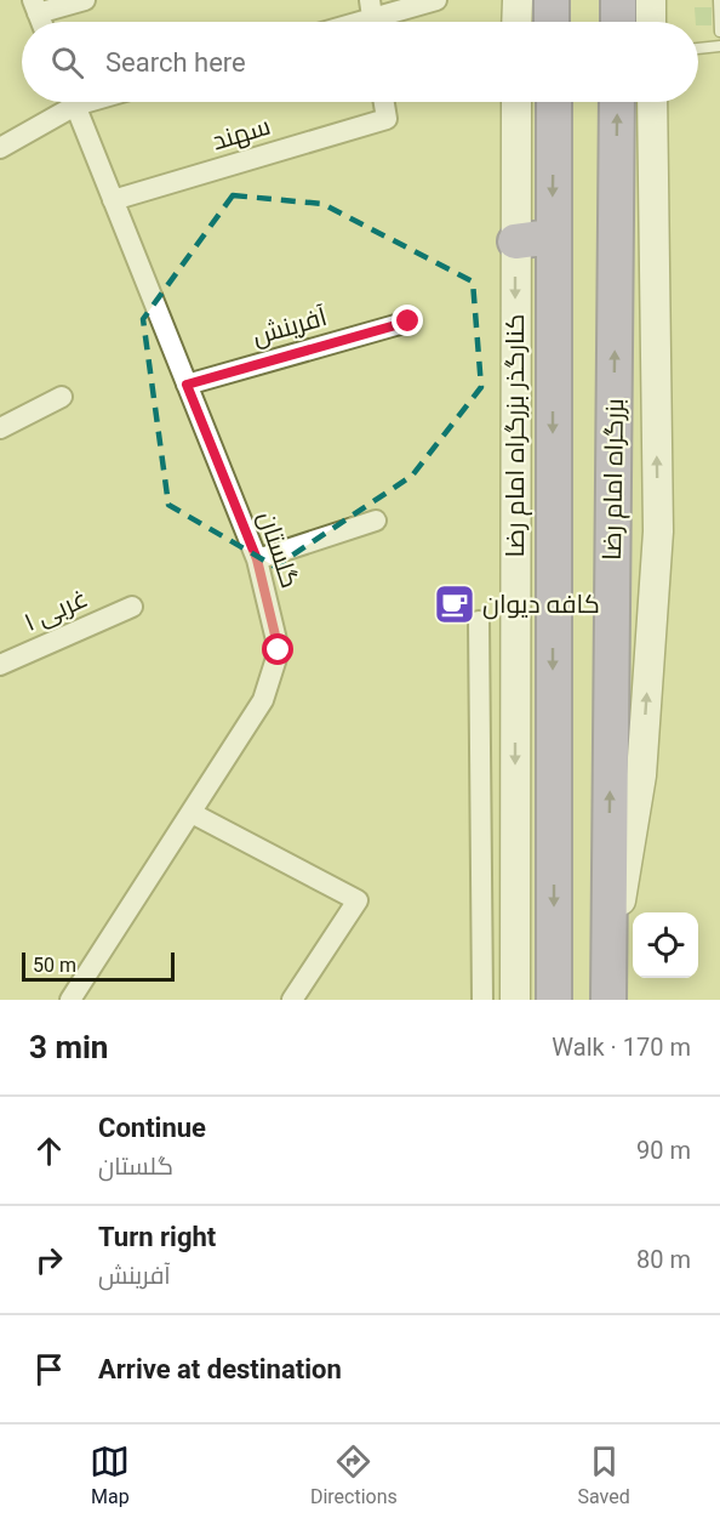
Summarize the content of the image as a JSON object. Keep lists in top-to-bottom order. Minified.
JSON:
{"streets":{"highway":["بزرگراه امام رضا"],"main road":["کنارگذر بزرگراه امام رضا"],"street":["سهند","آفرینش","گلستان","غربی ۱"]},"crossings":[["سهند","گلستان"],["آفرینش","گلستان"]],"places":{"cafe":["کافه دیوان"]},"scale_bar":"50 m","page":{"search":"Search here","scale":"50 m","heading":["3 min","Walk · 170 m"],"list":[["Continue","گلستان","90 m"],["Turn right","آفرینش","80 m"],"Arrive at destination"],"nav":["Map","Directions","Saved"]}}
